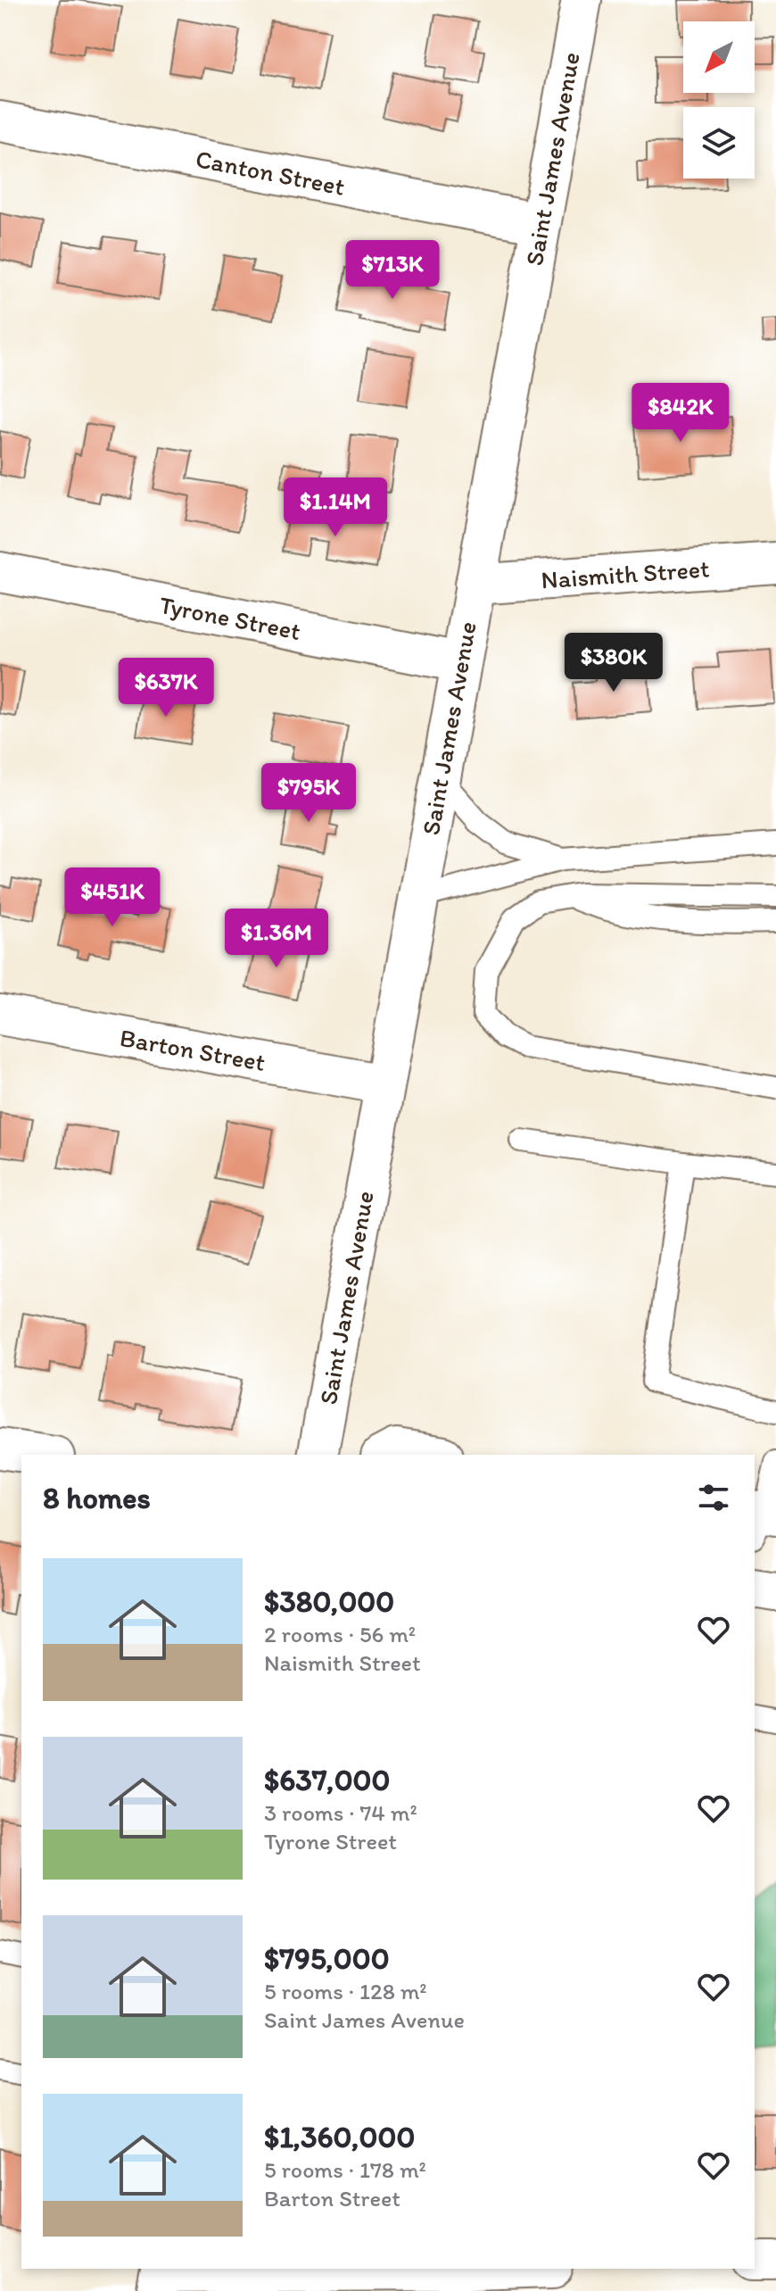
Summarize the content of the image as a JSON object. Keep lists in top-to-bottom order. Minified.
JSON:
{"streets":{"street":["Saint James Avenue","Canton Street","Naismith Street","Tyrone Street","Barton Street"]},"crossings":[["Saint James Avenue","Canton Street"],["Saint James Avenue","Naismith Street"],["Saint James Avenue","Tyrone Street"],["Saint James Avenue","Barton Street"]],"north":"bottom left","page":{"price":["$713K","$842K","$1.14M","$380K","$637K","$795K","$451K","$1.36M"],"heading":"8 homes","list":[{"name":"$380,000","note":"2 rooms · 56 m² · Naismith Street"},{"name":"$637,000","note":"3 rooms · 74 m² · Tyrone Street"},{"name":"$795,000","note":"5 rooms · 128 m² · Saint James Avenue"},{"name":"$1,360,000","note":"5 rooms · 178 m² · Barton Street"}]}}
